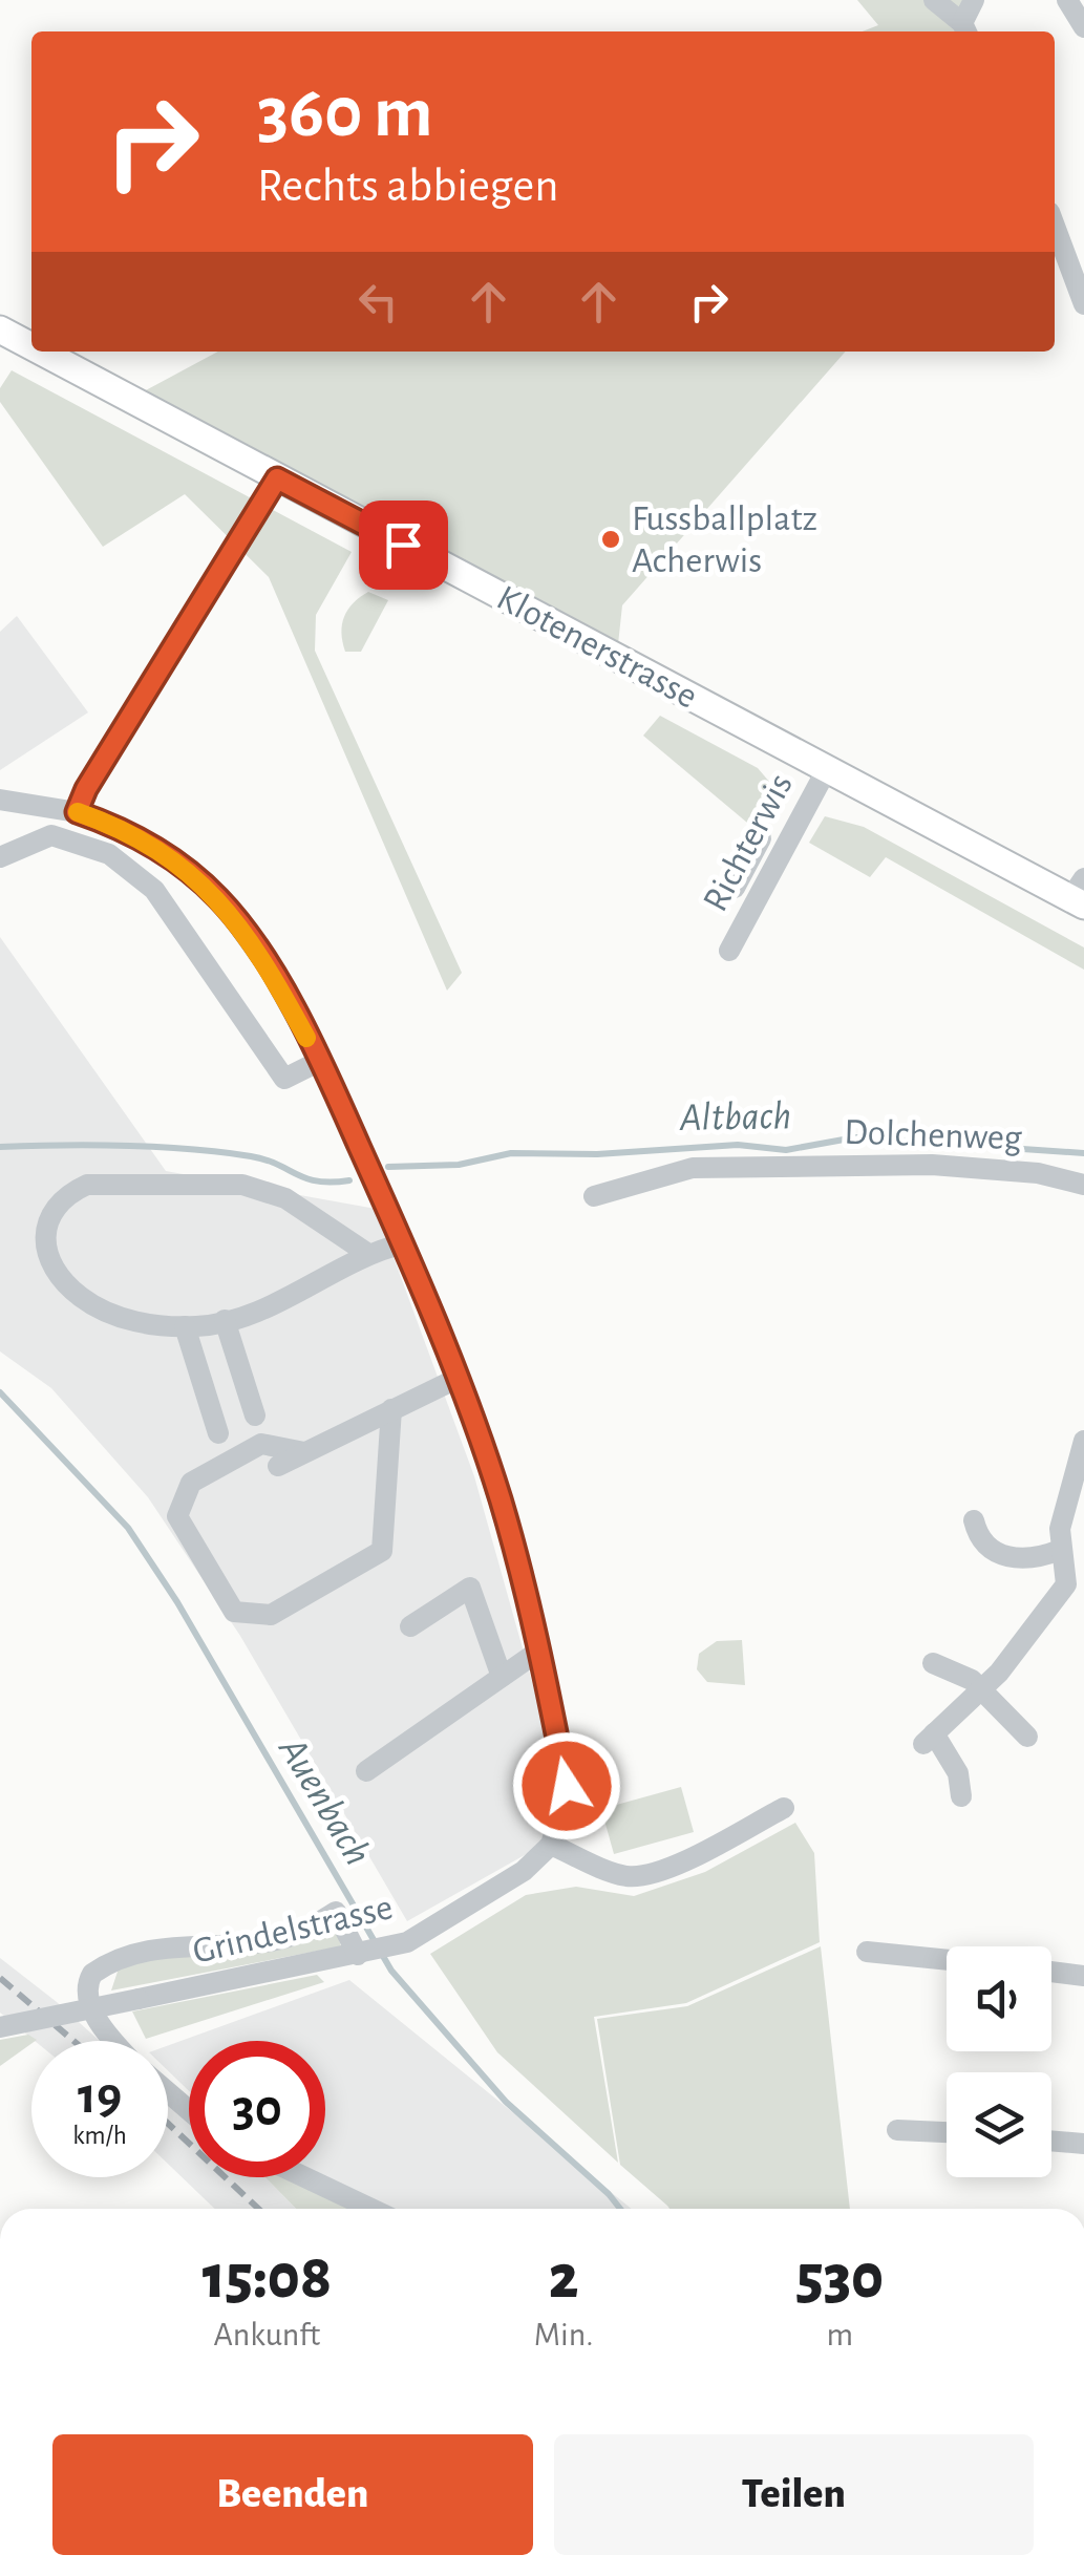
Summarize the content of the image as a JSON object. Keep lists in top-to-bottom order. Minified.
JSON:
{"streets":{"main road":["Klotenerstrasse"],"street":["Richterwis","Dolchenweg","Grindelstrasse"]},"crossings":[["Klotenerstrasse","Richterwis"]],"water":["Altbach","Auenbach"],"places":["Fussballplatz Acherwis"],"page":{"turn":["360 m","Rechts abbiegen"],"speed":"19 km/h","limit":"30","eta":["15:08","Ankunft","2","Min.","530","m"],"buttons":["Beenden","Teilen"]}}
